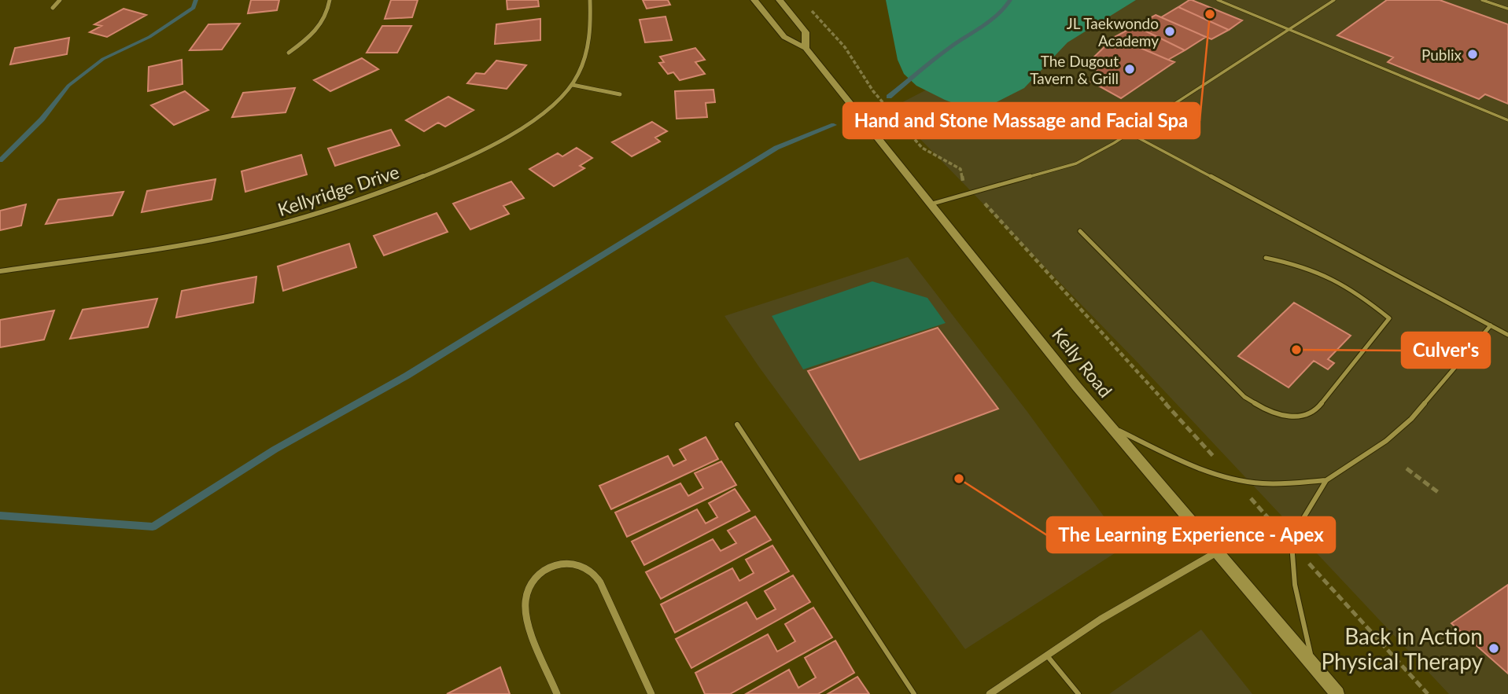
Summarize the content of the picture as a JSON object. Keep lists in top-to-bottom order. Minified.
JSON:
{"streets":{"main road":["Kelly Road"],"street":["Kellyridge Drive"]},"places":["Hand and Stone Massage and Facial Spa","JL Taekwondo Academy","Publix","The Dugout Tavern & Grill","Culver's","The Learning Experience - Apex","Back in Action Physical Therapy"]}
